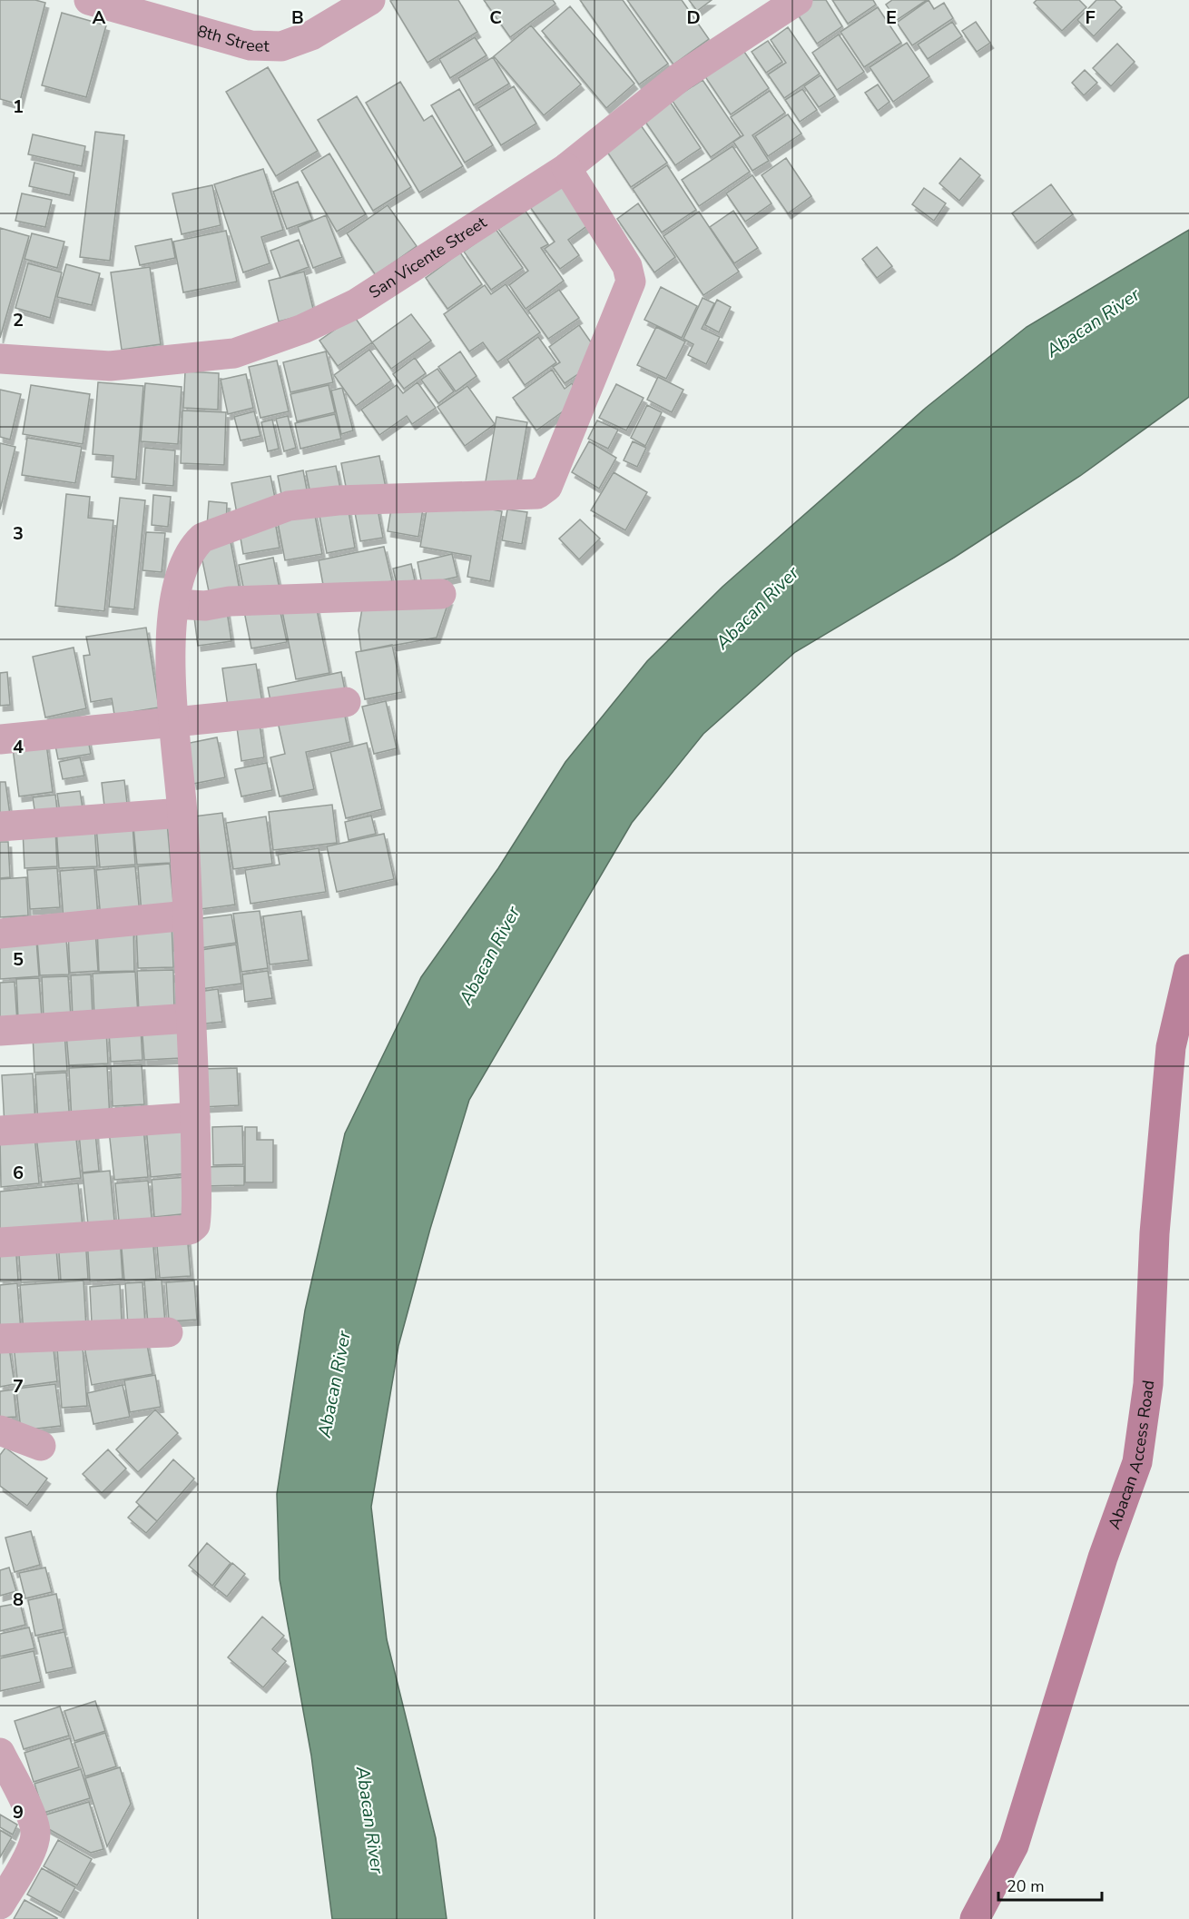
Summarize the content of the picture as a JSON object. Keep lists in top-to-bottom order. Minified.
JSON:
{"streets":{"street":["8th Street","San Vicente Street","Abacan Access Road"]},"water":["Abacan River"],"scale_bar":"20 m","grid":{"columns":["A","B","C","D","E","F"],"rows":["1","2","3","4","5","6","7","8","9"]}}
